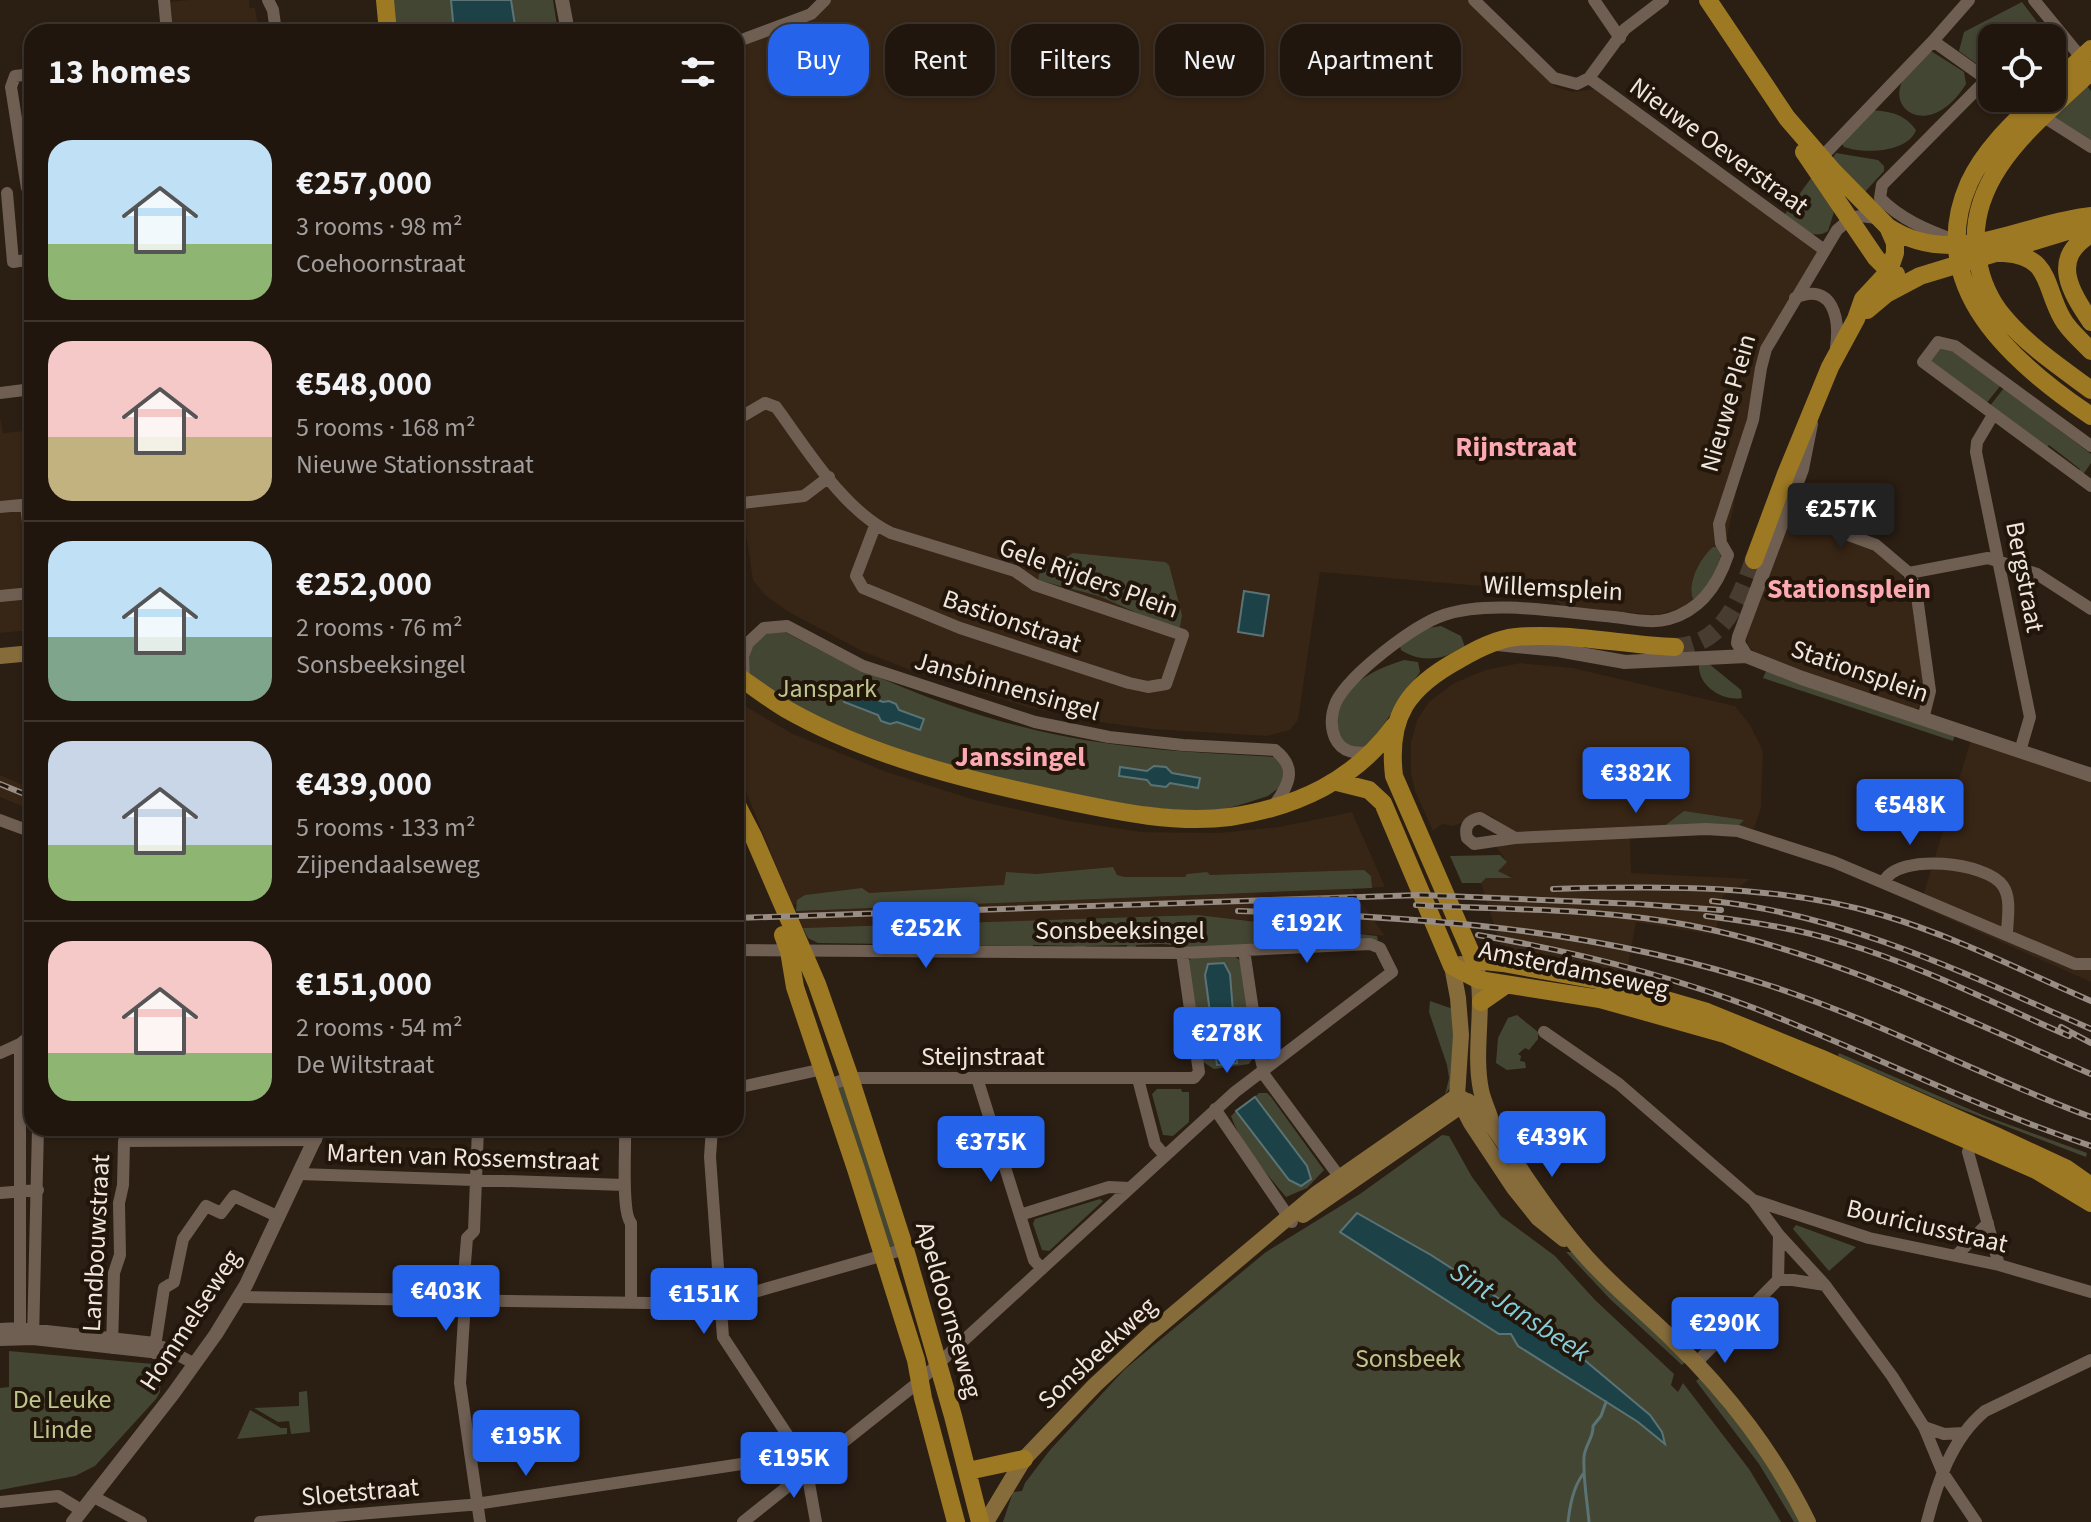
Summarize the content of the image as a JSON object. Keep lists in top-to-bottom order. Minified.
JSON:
{"streets":{"main road":["Willemsplein","Amsterdamseweg","Apeldoornseweg","Sonsbeekweg"],"street":["Nieuwe Oeverstraat","Nieuwe Plein","Bergstraat","Gele Rijders Plein","Bastionstraat","Stationsplein","Jansbinnensingel","Sonsbeeksingel","Steijnstraat","Marten van Rossemstraat","Bouriciusstraat","Landbouwstraat","Hommelseweg","Sloetstraat"]},"crossings":[["Nieuwe Oeverstraat","Nieuwe Plein"],["Nieuwe Plein","Willemsplein"],["Bergstraat","Stationsplein"],["Gele Rijders Plein","Bastionstraat"],["Willemsplein","Jansbinnensingel"],["Willemsplein","Amsterdamseweg"],["Sonsbeeksingel","Steijnstraat"],["Sonsbeeksingel","Apeldoornseweg"],["Steijnstraat","Apeldoornseweg"],["Marten van Rossemstraat","Hommelseweg"],["Apeldoornseweg","Sonsbeekweg"]],"districts":["Rijnstraat","Stationsplein","Janssingel"],"water":["Sint Jansbeek"],"parks":["Janspark","Sonsbeek","De Leuke Linde"],"page":{"chip":["Buy","Rent","Filters","New","Apartment"],"heading":"13 homes","list":[{"name":"€257,000","note":"3 rooms · 98 m² · Coehoornstraat"},{"name":"€548,000","note":"5 rooms · 168 m² · Nieuwe Stationsstraat"},{"name":"€252,000","note":"2 rooms · 76 m² · Sonsbeeksingel"},{"name":"€439,000","note":"5 rooms · 133 m² · Zijpendaalseweg"},{"name":"€151,000","note":"2 rooms · 54 m² · De Wiltstraat"}],"price":["€257K","€382K","€548K","€192K","€252K","€278K","€439K","€375K","€403K","€151K","€290K","€195K","€195K"]}}
